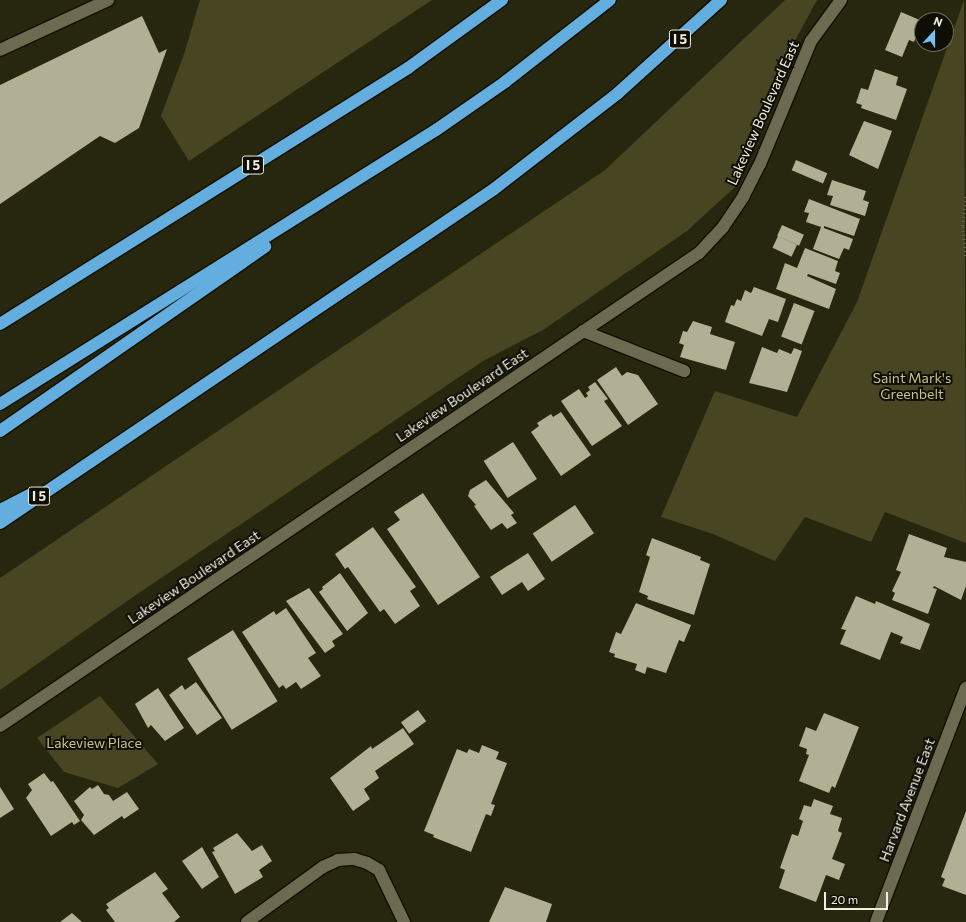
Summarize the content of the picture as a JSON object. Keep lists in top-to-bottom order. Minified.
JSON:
{"streets":{"highway":["I 5"],"street":["Lakeview Boulevard East","Harvard Avenue East"]},"parks":["Saint Mark's Greenbelt","Lakeview Place"],"scale_bar":"20 m","north":"top"}
